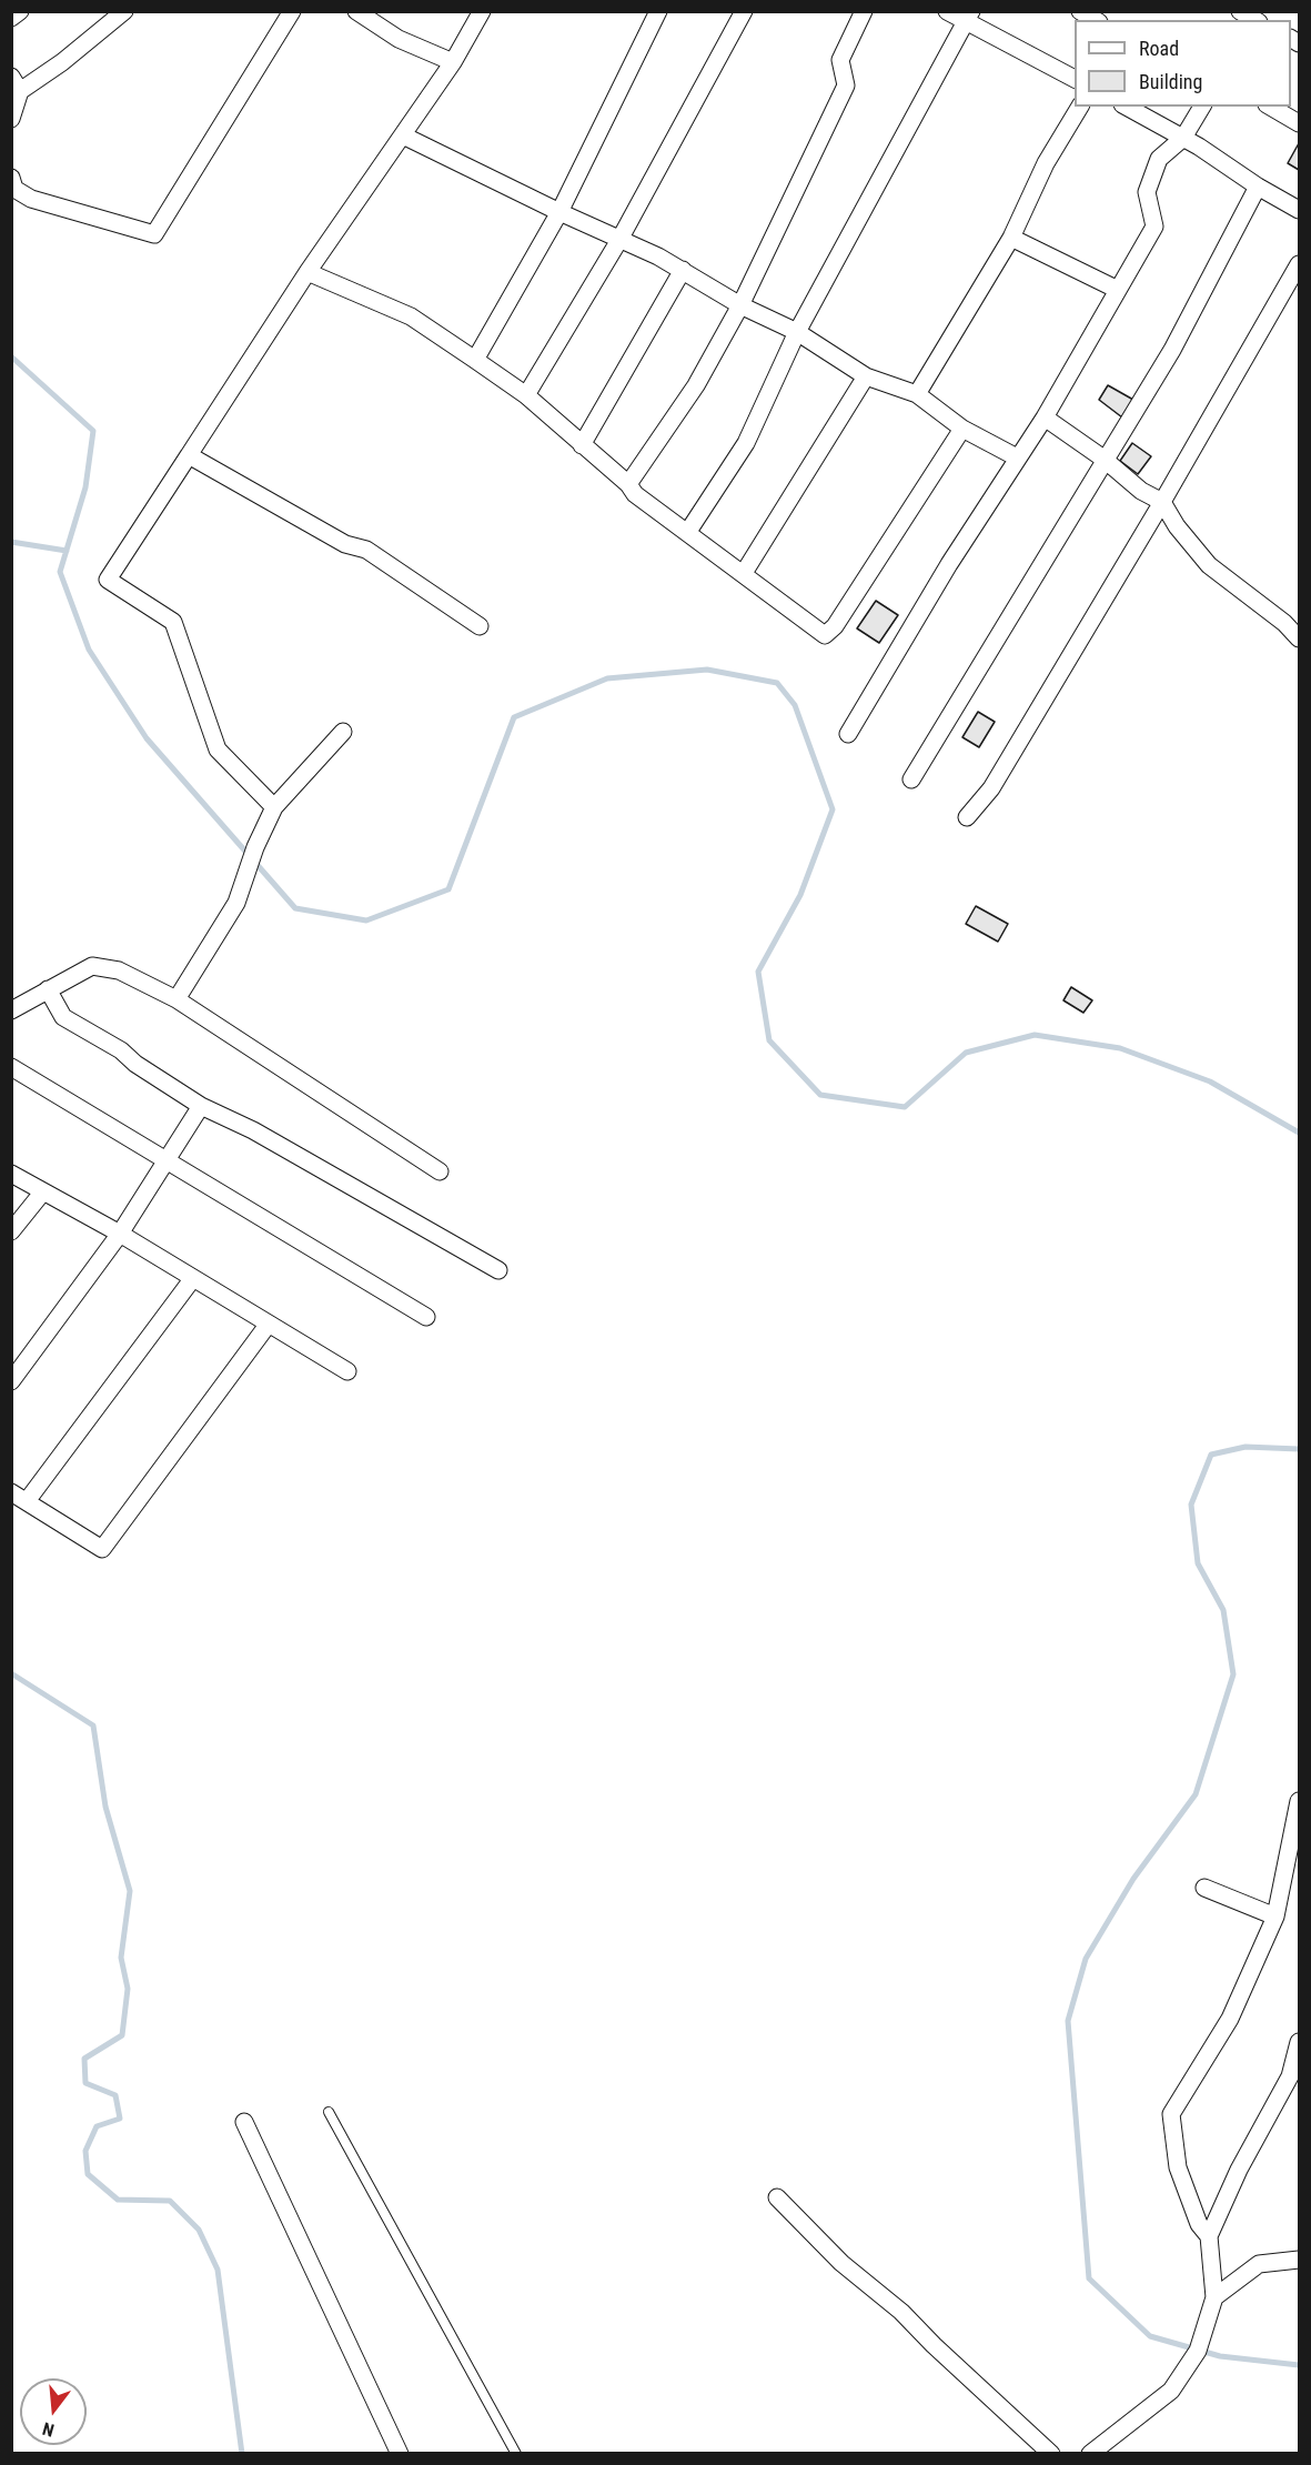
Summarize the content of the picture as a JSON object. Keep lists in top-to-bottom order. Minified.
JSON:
{"legend":["Road","Building"],"north":"bottom"}
